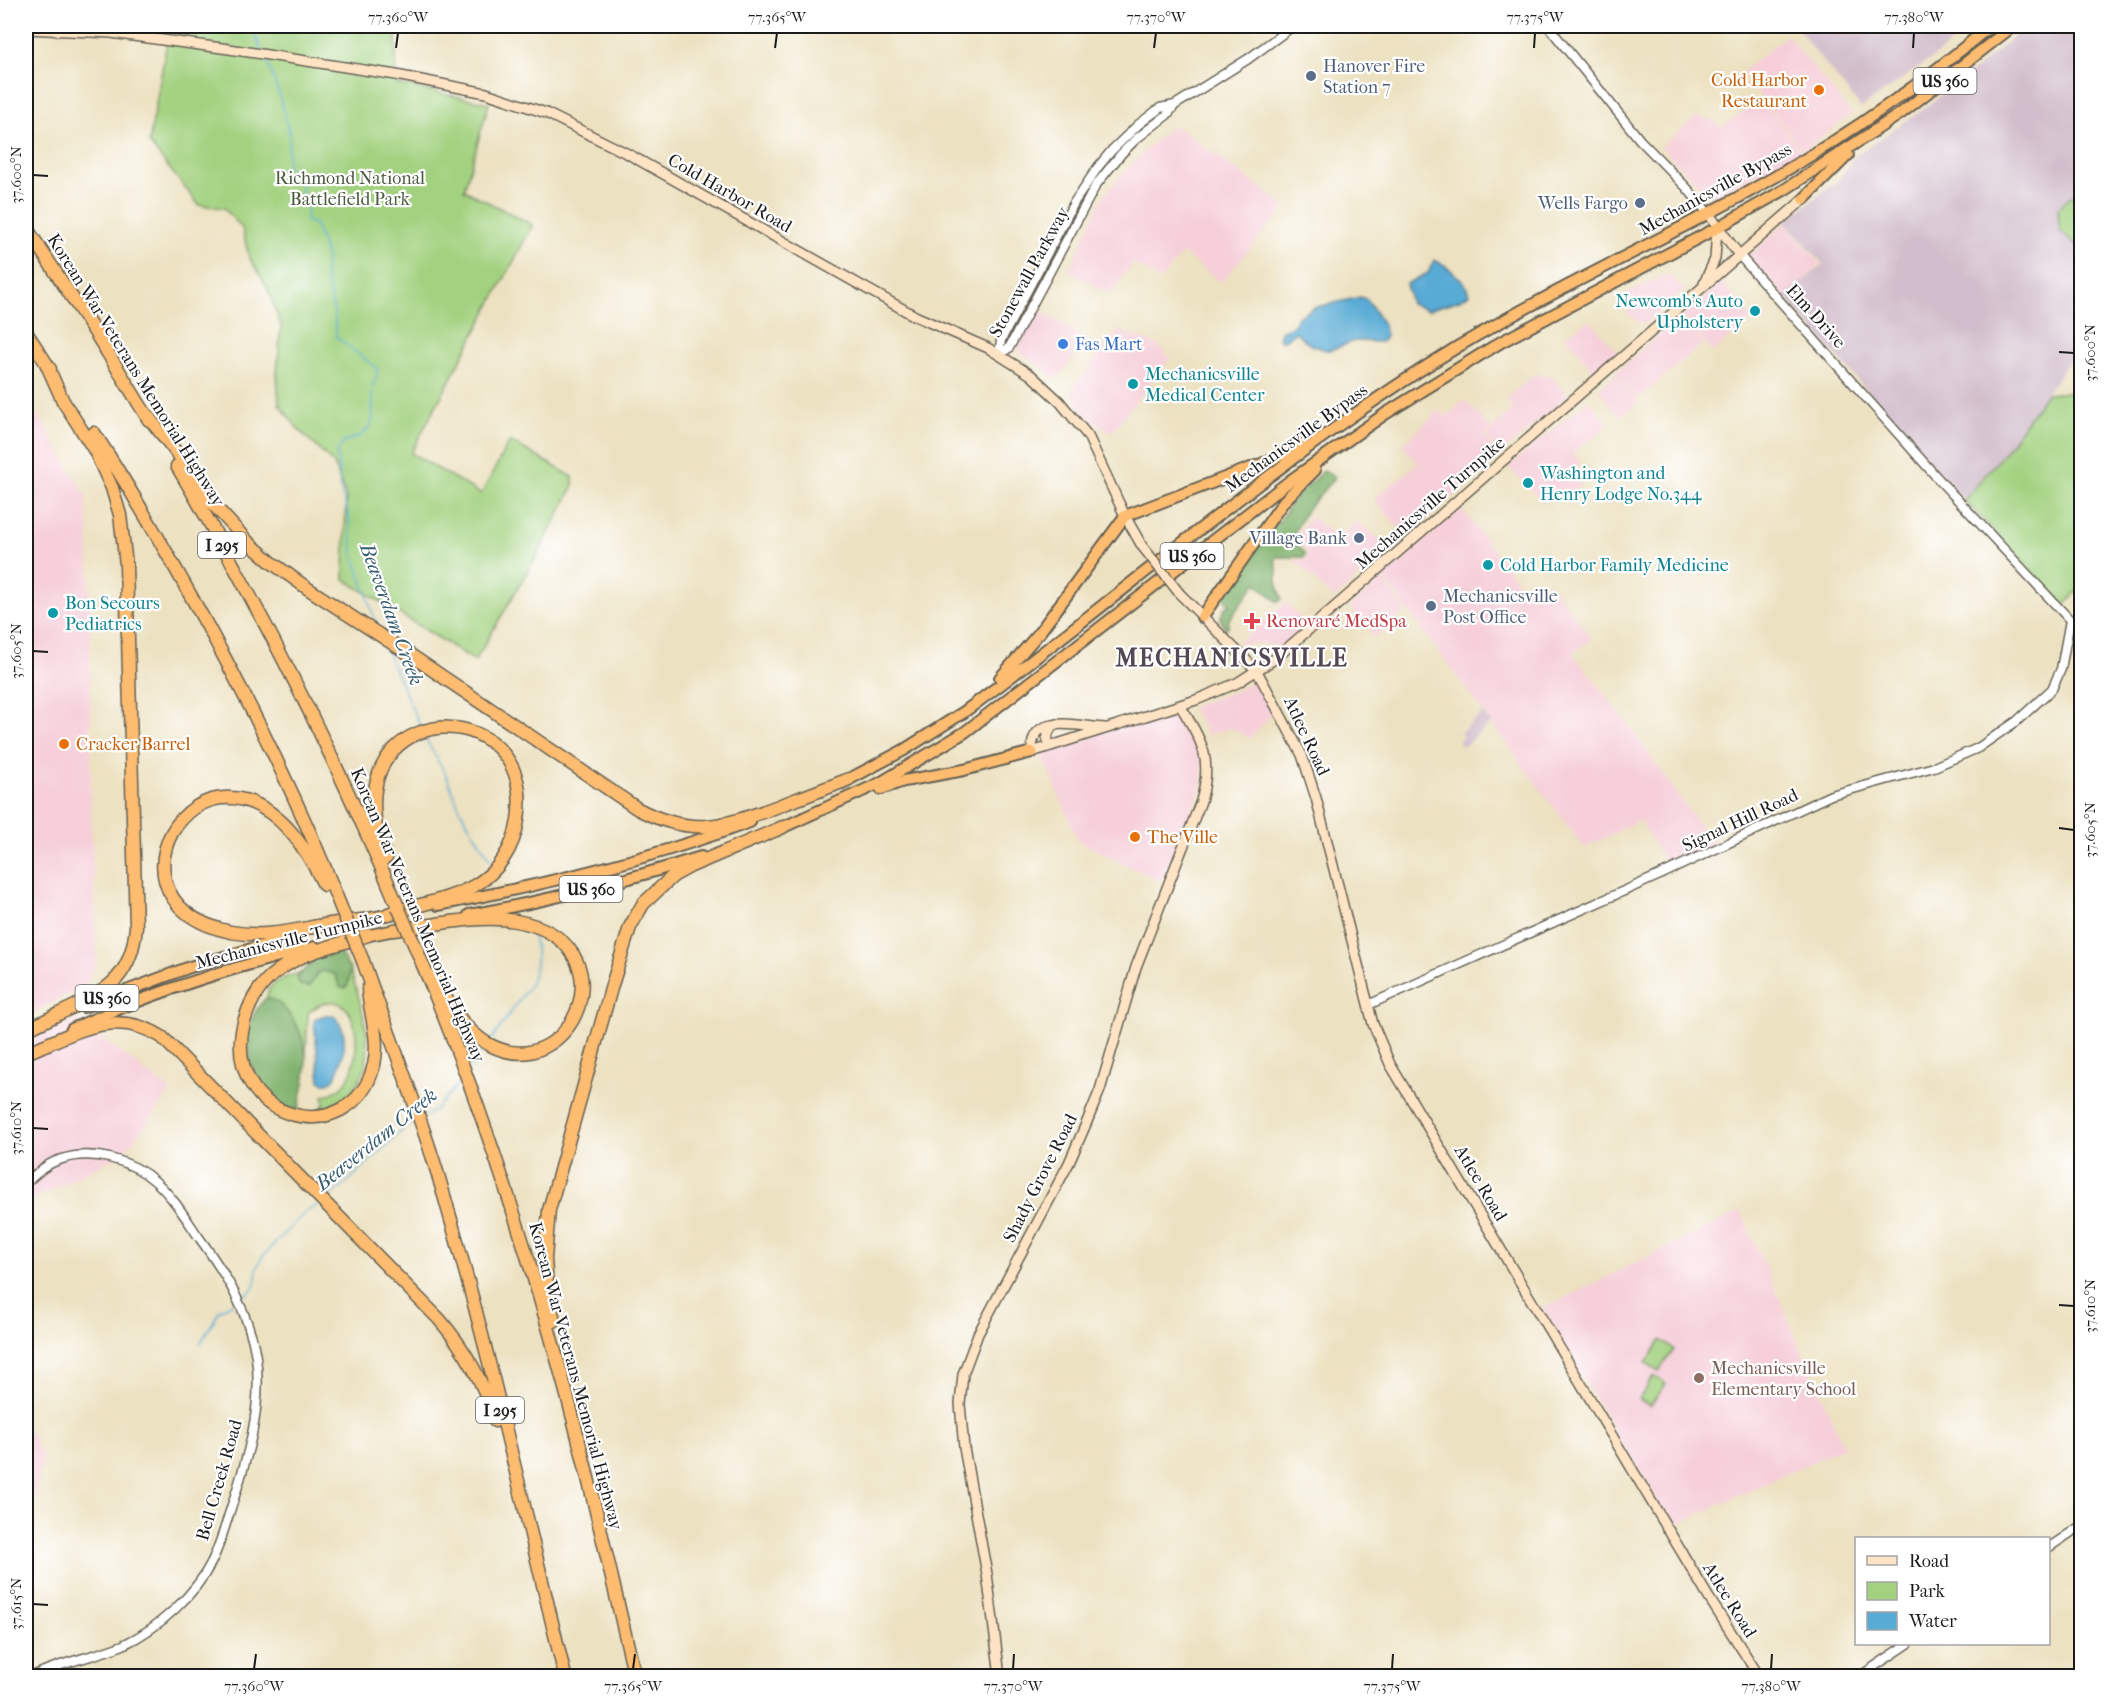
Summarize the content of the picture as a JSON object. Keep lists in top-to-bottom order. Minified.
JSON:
{"streets":{"highway":["US 360","Mechanicsville Bypass","Korean War Veterans Memorial Highway","Mechanicsville Turnpike","I 295"],"main road":["Cold Harbor Road","Elm Drive","Atlee Road","Shady Grove Road"],"street":["Stonewall Parkway","Signal Hill Road","Bell Creek Road"]},"crossings":[["US 360","Mechanicsville Bypass"],["Mechanicsville Bypass","Elm Drive"],["Mechanicsville Bypass","Mechanicsville Turnpike"],["Cold Harbor Road","Stonewall Parkway"],["Cold Harbor Road","Mechanicsville Turnpike"],["Cold Harbor Road","Atlee Road"],["Elm Drive","Mechanicsville Turnpike"],["Elm Drive","Signal Hill Road"],["Korean War Veterans Memorial Highway","Mechanicsville Turnpike"],["Mechanicsville Turnpike","Atlee Road"],["Mechanicsville Turnpike","Shady Grove Road"],["Atlee Road","Signal Hill Road"]],"districts":["MECHANICSVILLE"],"water":["Beaverdam Creek"],"parks":["Richmond National Battlefield Park"],"places":{"other":["Hanover Fire Station 7","Cold Harbor Restaurant","Wells Fargo","Newcomb's Auto Upholstery","Fas Mart","Mechanicsville Medical Center","Washington and Henry Lodge No.344","Village Bank","Cold Harbor Family Medicine","Mechanicsville Post Office","Bon Secours Pediatrics","Cracker Barrel","The Ville","Mechanicsville Elementary School"],"health":["Renovaré MedSpa"]},"legend":["Road","Park","Water"],"coordinates":["77.360°W","77.365°W","77.370°W","77.375°W","77.380°W","37.600°N","37.605°N","37.610°N","37.615°N"]}
